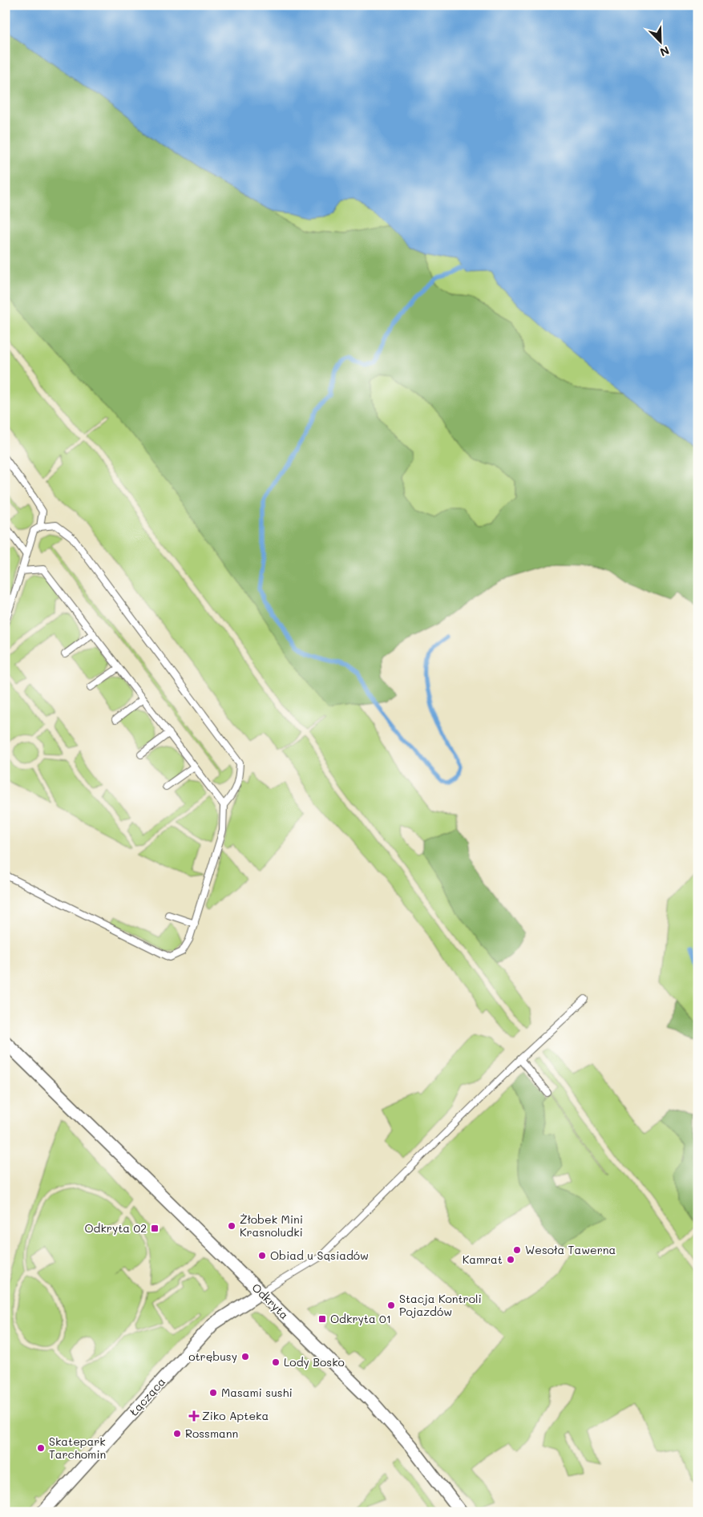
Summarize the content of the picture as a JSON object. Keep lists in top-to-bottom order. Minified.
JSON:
{"streets":{"street":["Odkryta","Łącząca"]},"crossings":[["Odkryta","Łącząca"]],"places":{"other":["Żłobek Mini Krasnoludki","Wesoła Tawerna","Obiad u Sąsiadów","Kamrat","Stacja Kontroli Pojazdów","otrębusy","Lody Bosko","Masami sushi","Rossmann","Skatepark Tarchomin"],"transit":["Odkryta 02","Odkryta 01"],"health":["Ziko Apteka"]},"north":"bottom right"}
